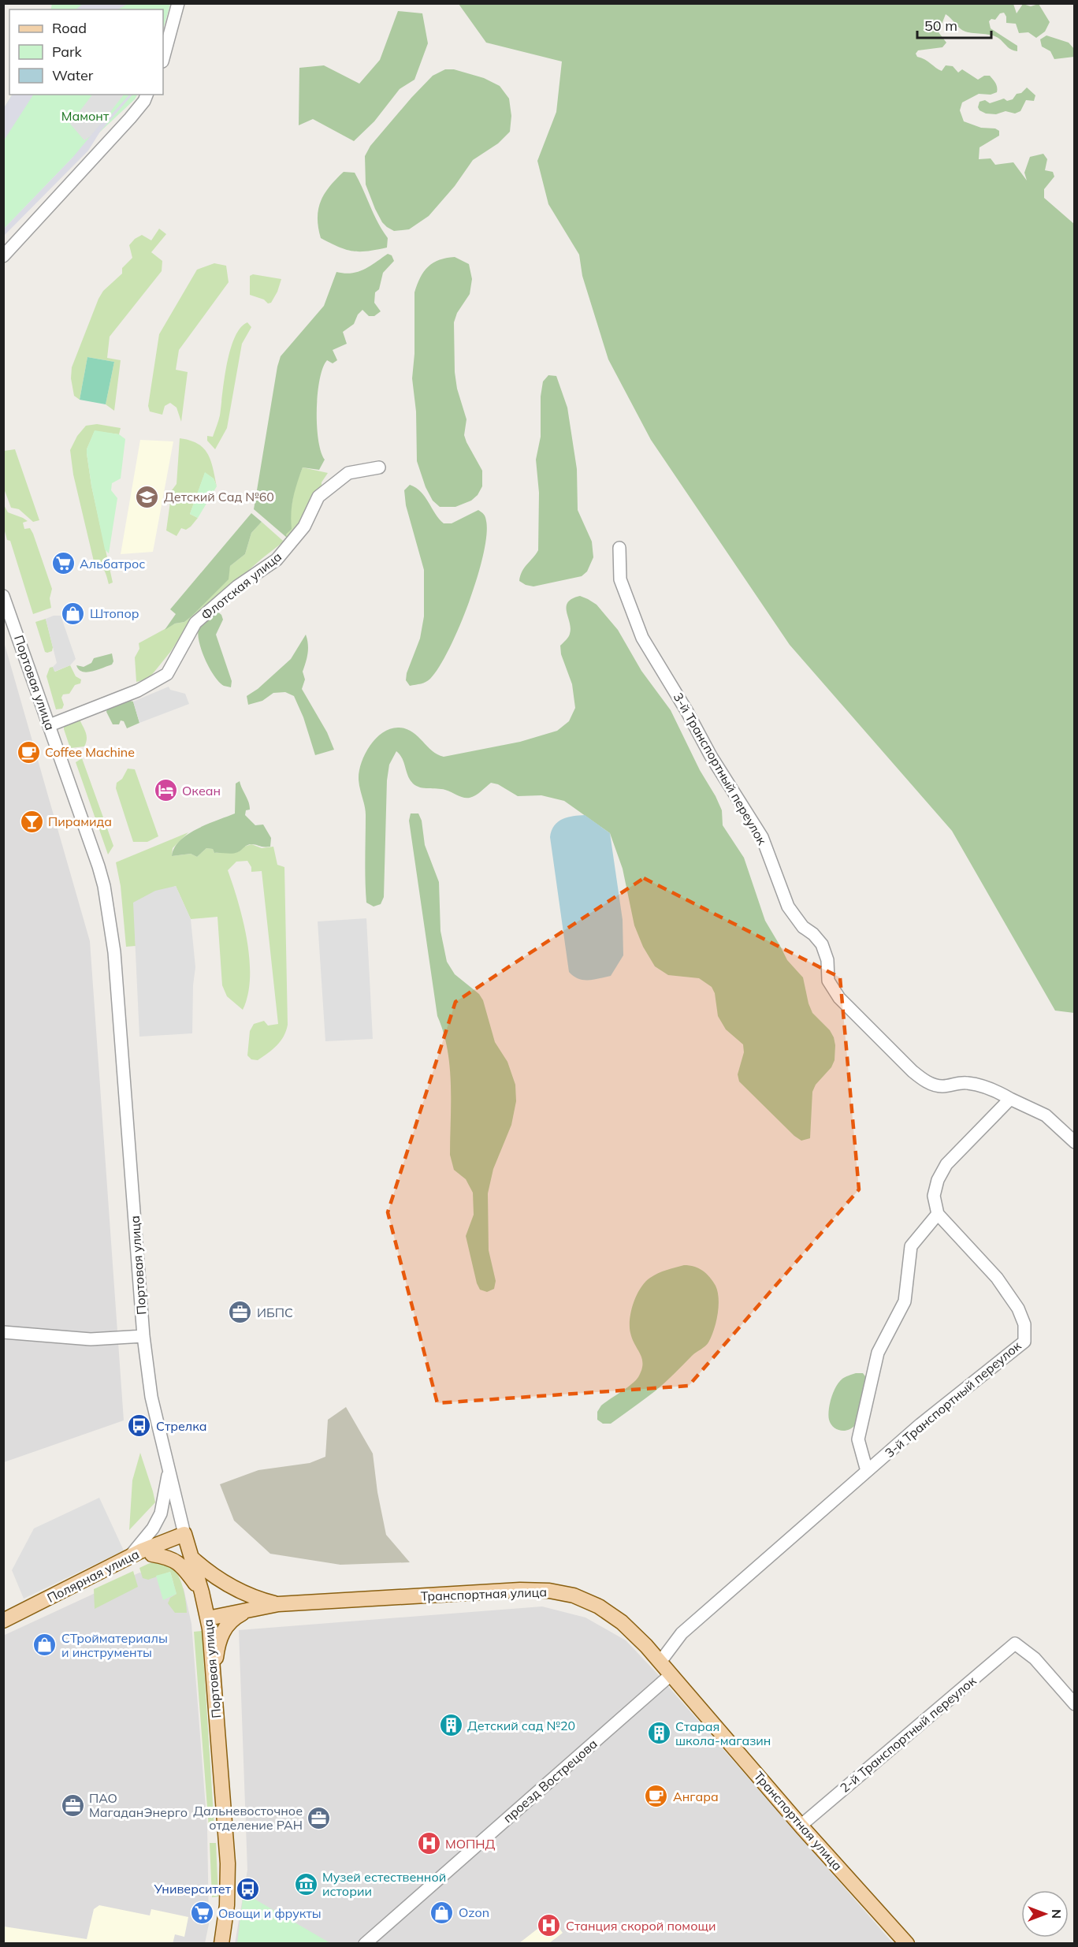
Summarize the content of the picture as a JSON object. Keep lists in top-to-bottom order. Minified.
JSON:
{"streets":{"main road":["Портовая улица","Полярная улица","Транспортная улица"],"street":["Флотская улица","3-й Транспортный переулок","2-й Транспортный переулок","проезд Вострецова"]},"crossings":[["Флотская улица","Портовая улица"],["Портовая улица","Полярная улица"],["Портовая улица","Транспортная улица"],["3-й Транспортный переулок","Транспортная улица"],["Транспортная улица","2-й Транспортный переулок"],["Транспортная улица","проезд Вострецова"]],"parks":["Мамонт"],"places":{"school or university":["Детский Сад №60"],"supermarket":["Альбатрос","Овощи и фрукты"],"shop":["Штопор","СТройматериалы и инструменты","Ozon"],"cafe":["Coffee Machine","Ангара"],"hotel":["Океан"],"bar":["Пирамида"],"office":["ИБПС","ПАО МагаданЭнерго","Дальневосточное отделение РАН"],"bus stop":["Стрелка","Университет"],"building":["Детский сад №20","Старая школа-магазин"],"hospital":["МОПНД","Станция скорой помощи"],"museum":["Музей естественной истории"]},"legend":["Road","Park","Water"],"scale_bar":"50 m","north":"right"}
